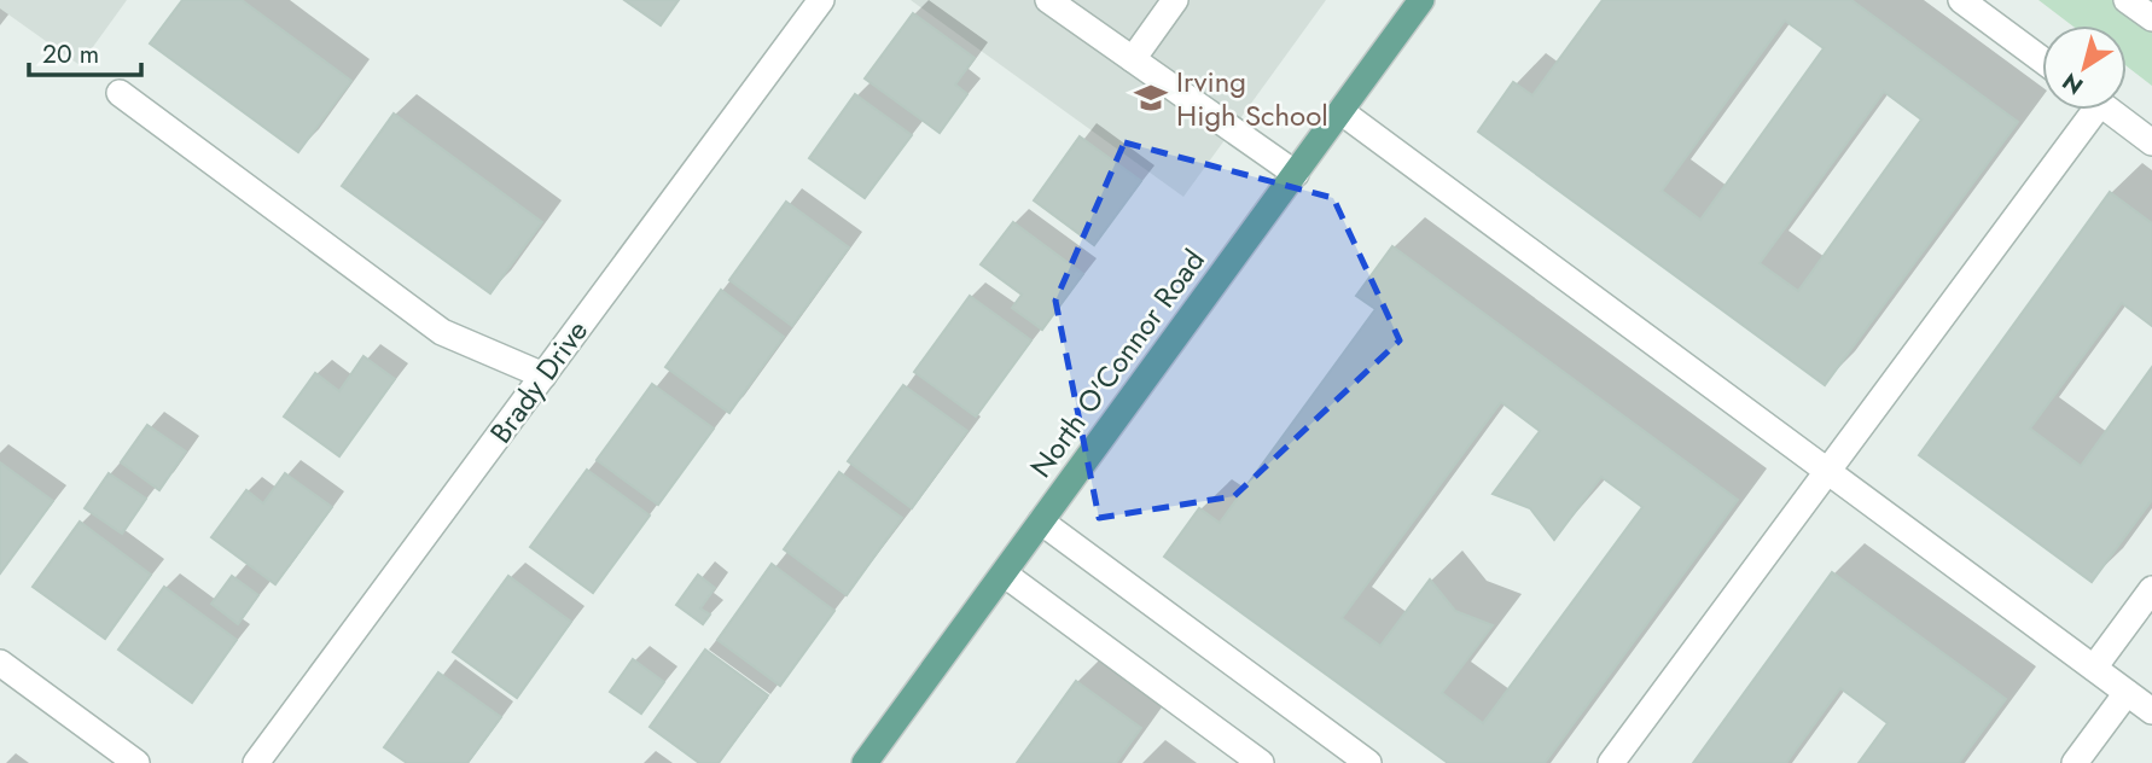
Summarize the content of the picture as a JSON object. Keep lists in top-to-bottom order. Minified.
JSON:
{"streets":{"main road":["North O'Connor Road"],"street":["Brady Drive"]},"places":{"school or university":["Irving High School"]},"scale_bar":"20 m","north":"bottom left"}
